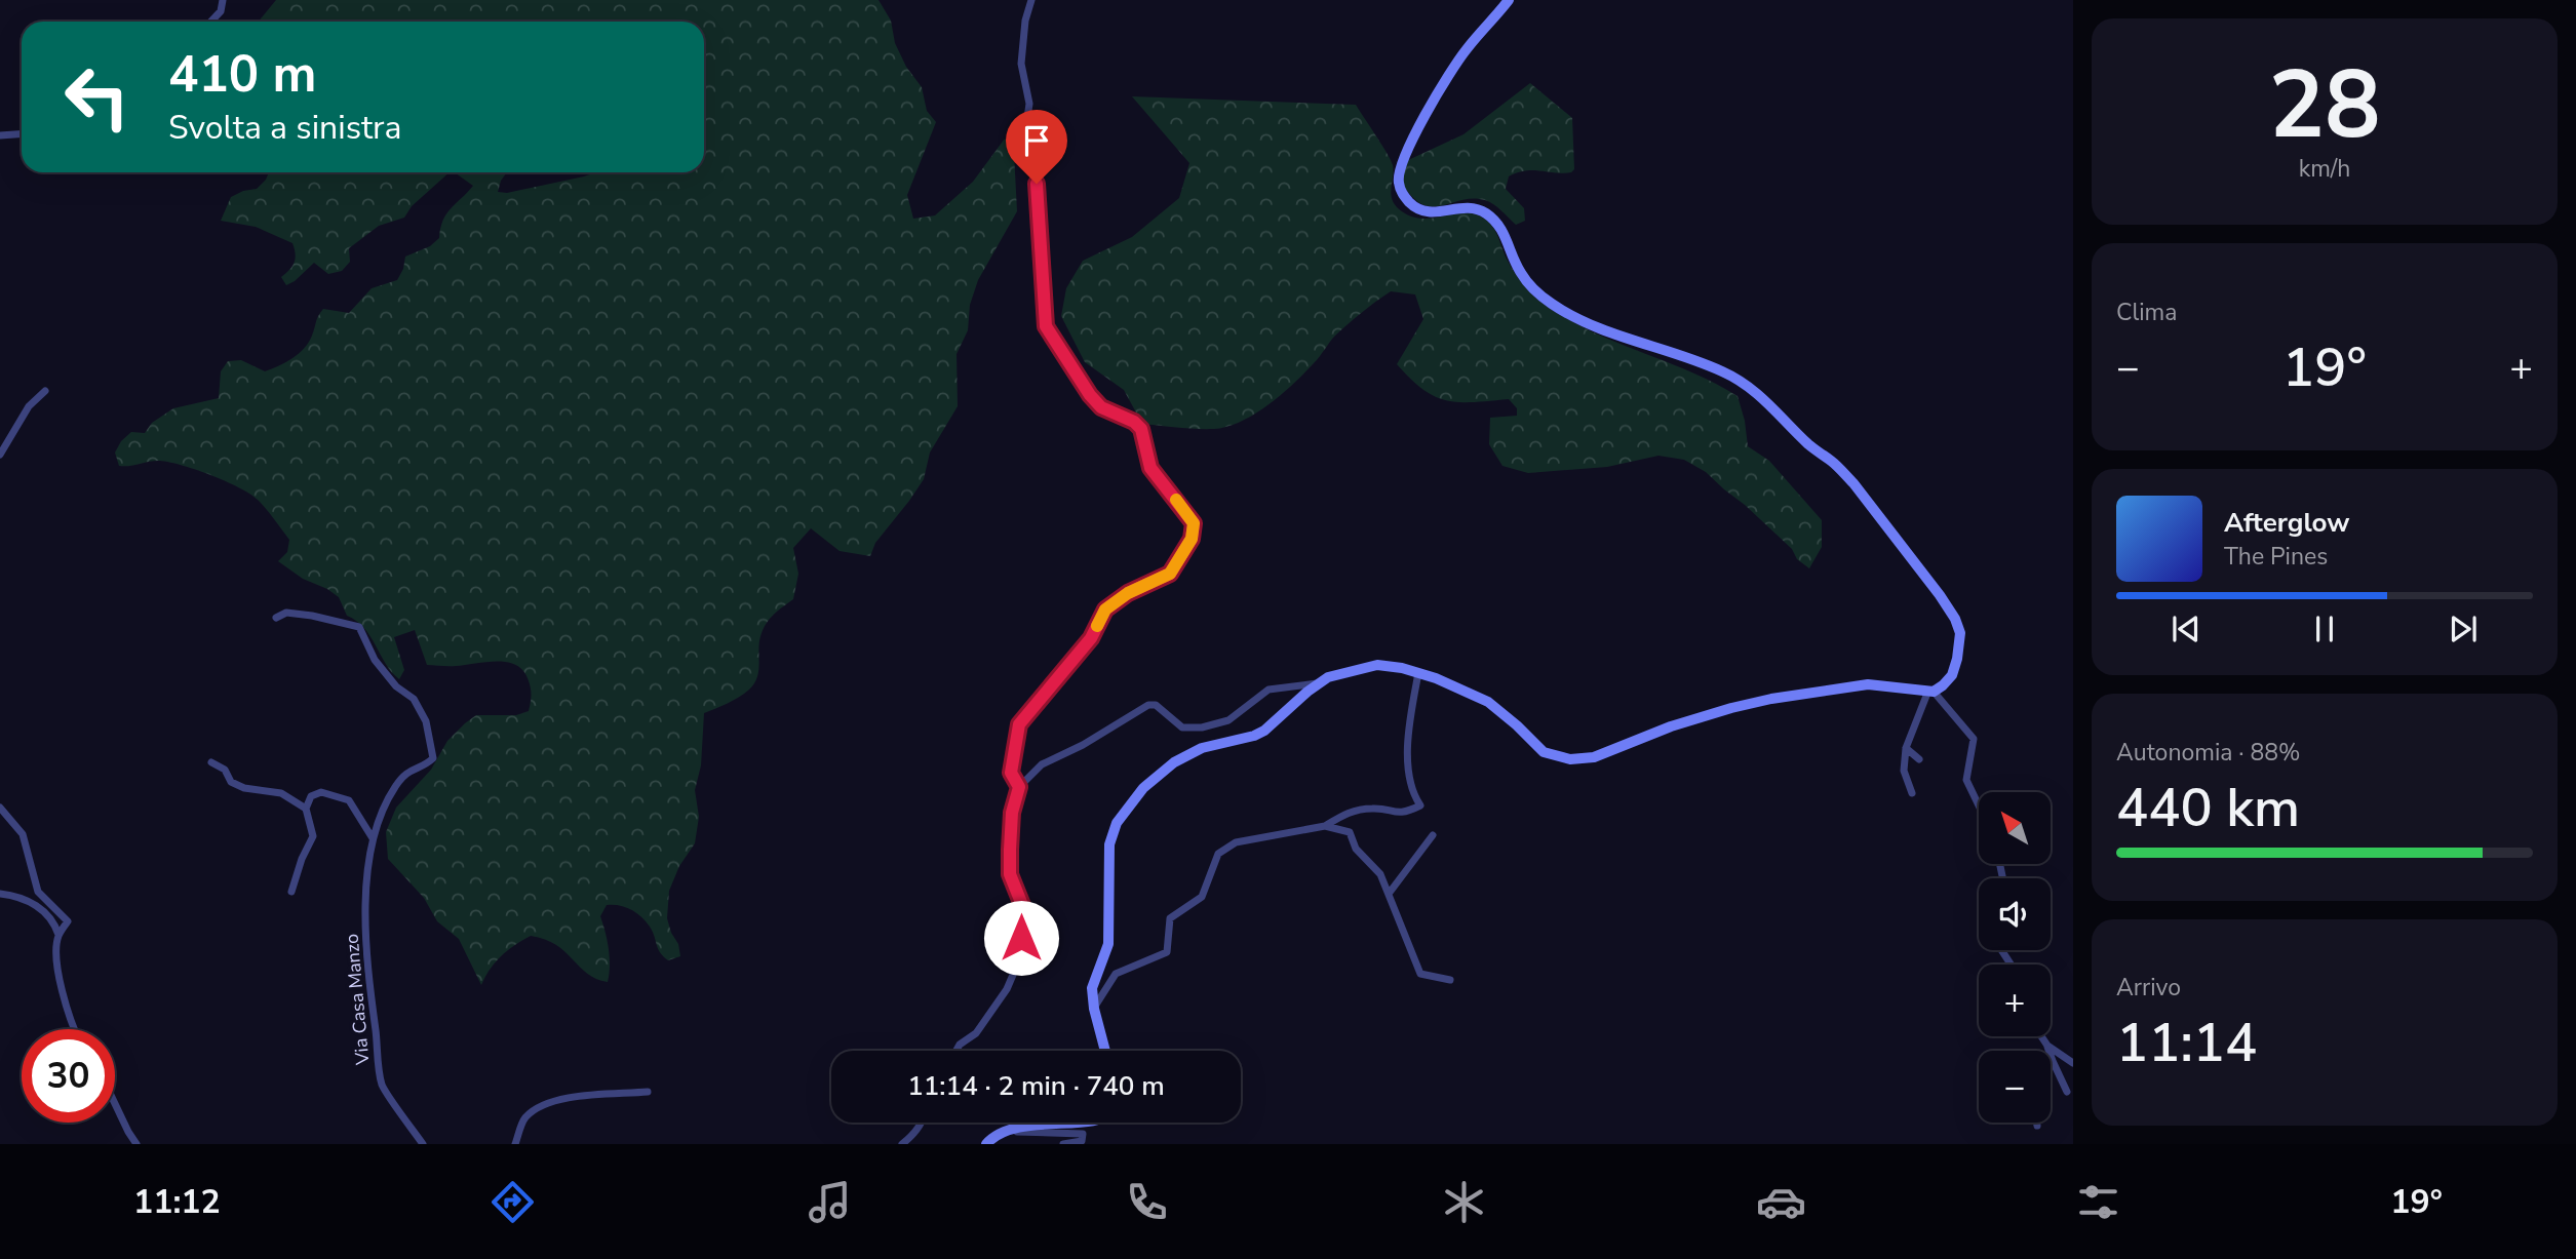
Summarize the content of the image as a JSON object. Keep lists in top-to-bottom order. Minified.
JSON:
{"streets":{"street":["Via Casa Manzo"]},"north":"top left","page":{"tile":[["28","km/h"],"Clima",["Autonomia · 88%","440 km"],["Arrivo","11:14"]],"turn":["410 m","Svolta a sinistra"],"heat":["−","19°","+"],"song":["Afterglow","The Pines"],"map_buttons":["+","−"],"limit":"30","trip":"11:14 · 2 min · 740 m","tabs":["11:12","19°"]}}
